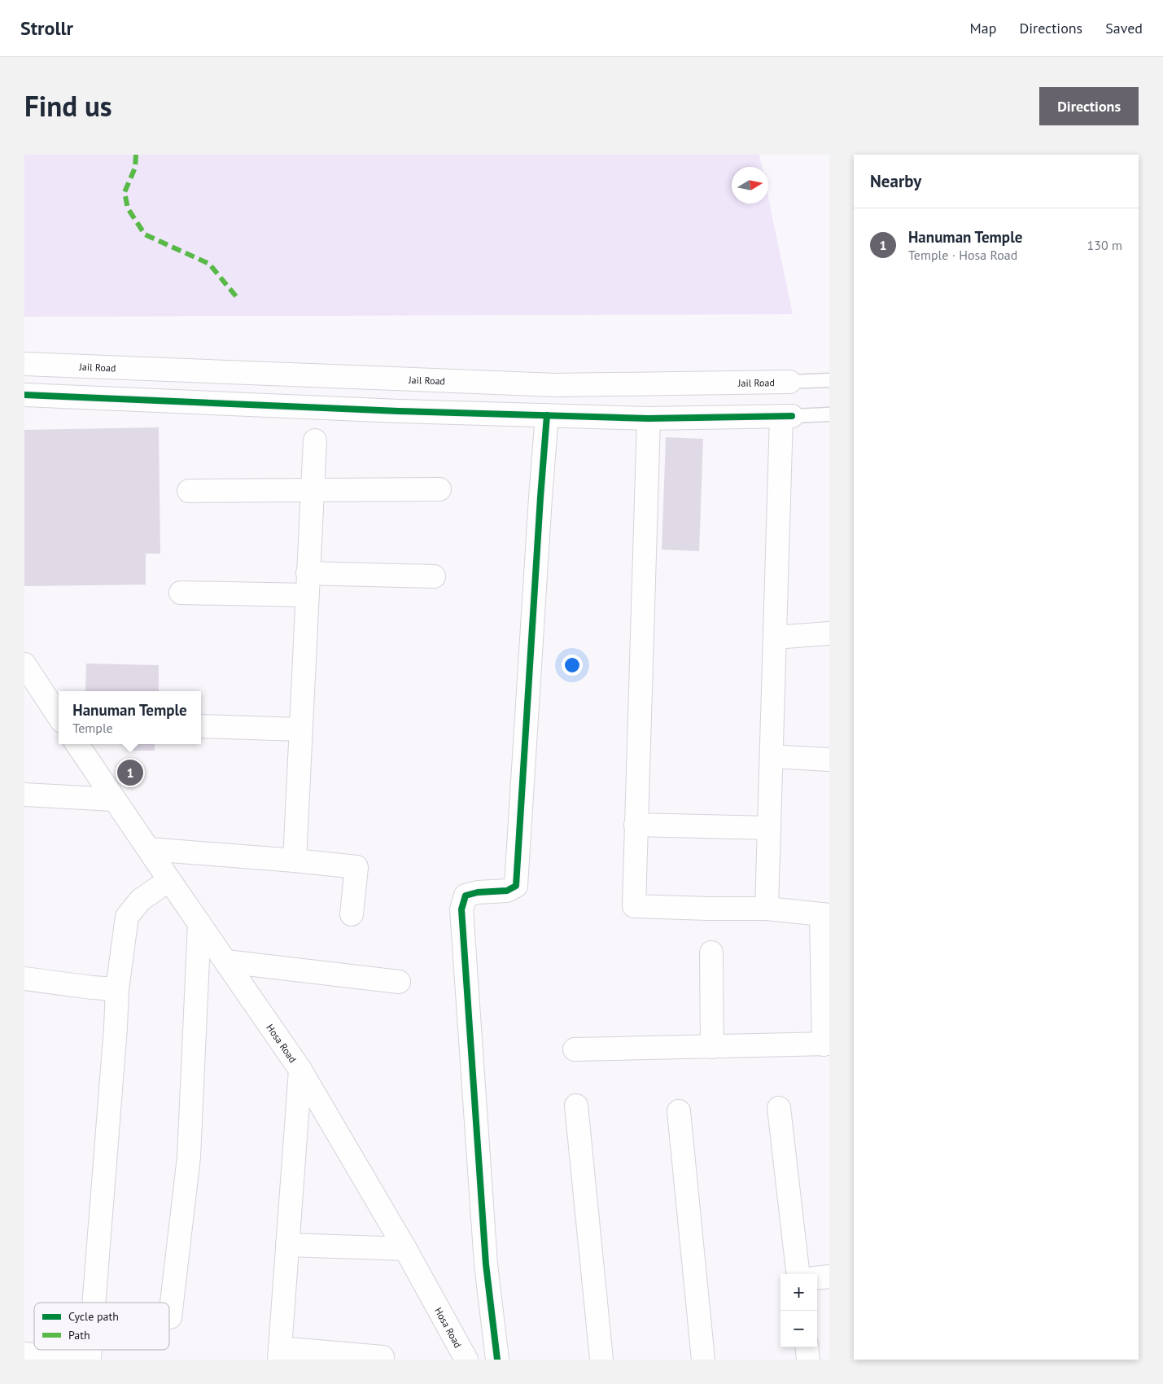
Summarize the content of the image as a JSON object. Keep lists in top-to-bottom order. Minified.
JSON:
{"streets":{"street":["Jail Road","Hosa Road"]},"legend":["Cycle path","Path"],"north":"right","page":{"header":"Strollr","nav":["Map","Directions","Saved"],"title":"Find us","buttons":"Directions","heading":"Nearby","list":[{"mark":"1","name":"Hanuman Temple","note":"Temple · Hosa Road","value":"130 m"}],"popup":["Hanuman Temple","Temple"],"pins":"1","map_buttons":["+","−"]}}
